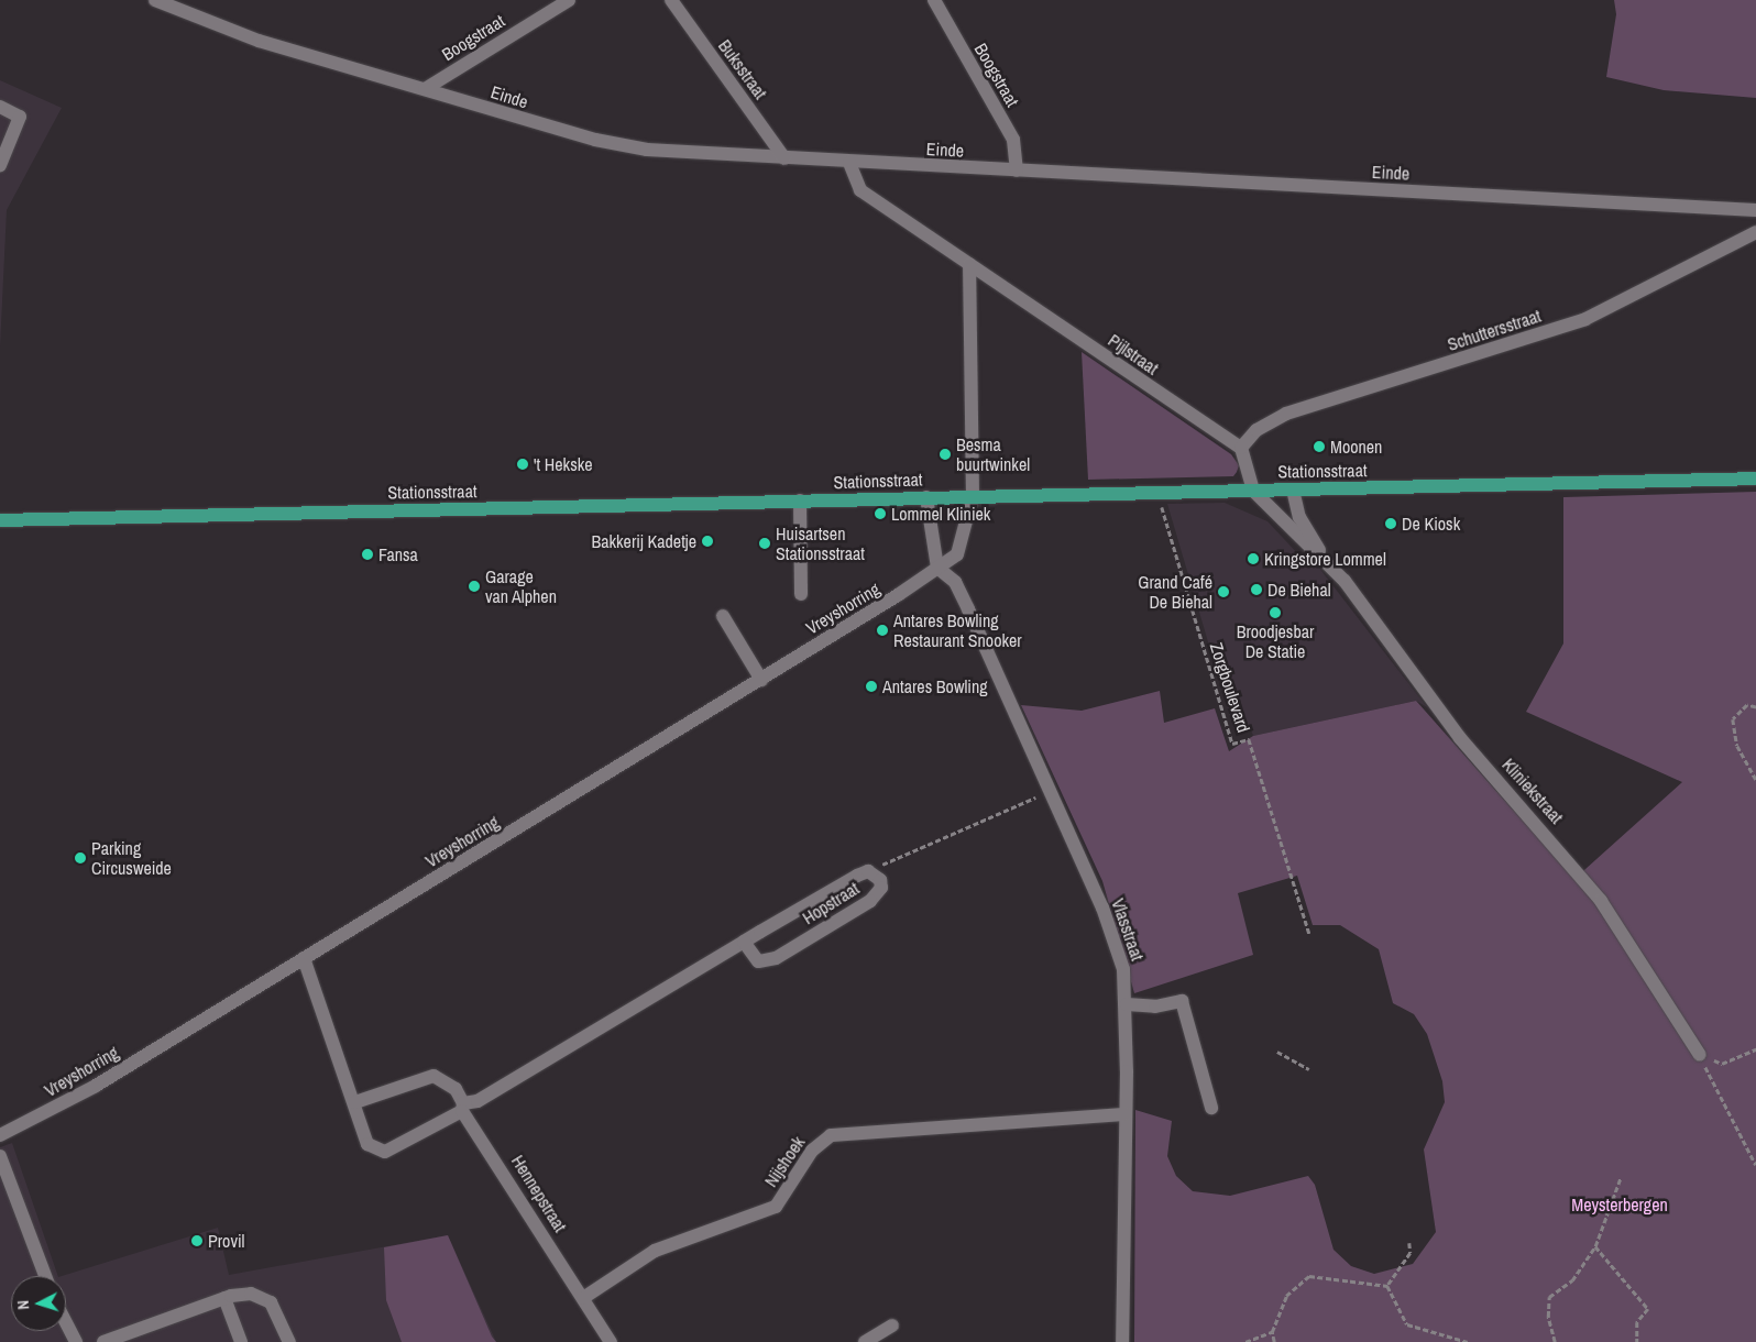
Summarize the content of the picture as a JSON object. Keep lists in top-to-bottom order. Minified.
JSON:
{"streets":{"main road":["Stationsstraat"],"street":["Boogstraat","Buksstraat","Einde","Schuttersstraat","Pijlstraat","Vreyshorring","Kliniekstraat","Hopstraat","Vlasstraat","Nijshoek","Hennepstraat"],"path":["Zorgboulevard"]},"crossings":[["Boogstraat","Einde"],["Buksstraat","Einde"],["Einde","Pijlstraat"],["Schuttersstraat","Pijlstraat"],["Stationsstraat","Vreyshorring"],["Stationsstraat","Zorgboulevard"],["Stationsstraat","Kliniekstraat"],["Vreyshorring","Vlasstraat"],["Hopstraat","Hennepstraat"],["Vlasstraat","Nijshoek"],["Nijshoek","Hennepstraat"]],"parks":["Meysterbergen"],"places":["Moonen","Besma buurtwinkel","'t Hekske","Lommel Kliniek","De Kiosk","Bakkerij Kadetje","Huisartsen Stationsstraat","Fansa","Kringstore Lommel","Garage van Alphen","De Biehal","Grand Café De Biehal","Broodjesbar De Statie","Antares Bowling Restaurant Snooker","Antares Bowling","Parking Circusweide","Provil"],"north":"left"}
